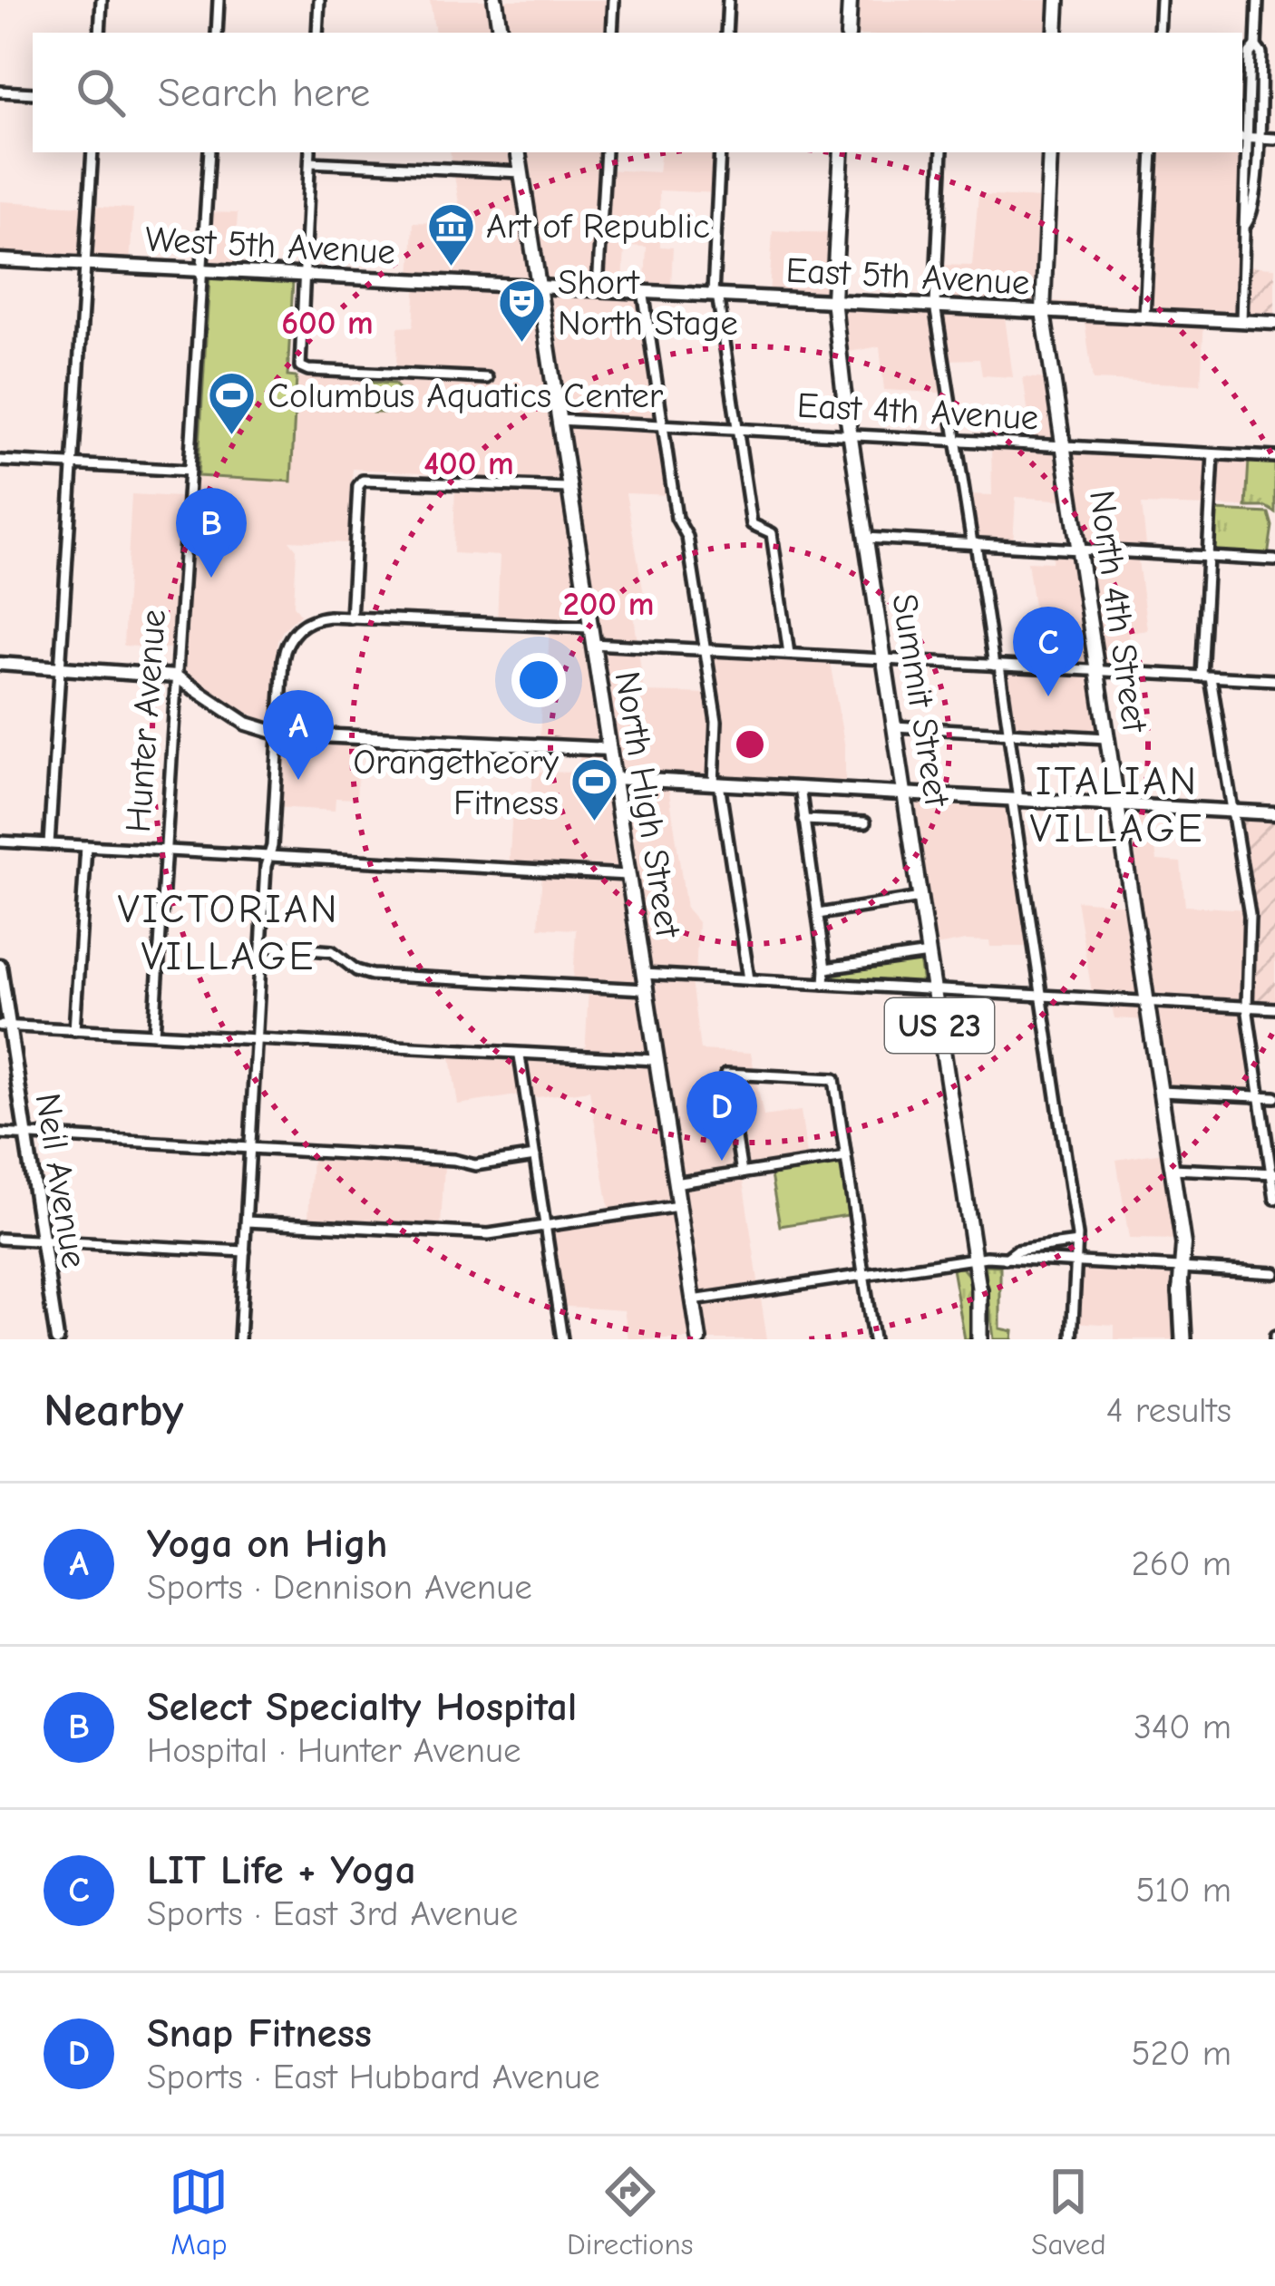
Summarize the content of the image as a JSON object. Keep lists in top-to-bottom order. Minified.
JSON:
{"streets":{"main road":["North 4th Street","Summit Street","North High Street","US 23"],"street":["West 5th Avenue","East 5th Avenue","East 4th Avenue","Hunter Avenue","Neil Avenue"]},"crossings":[["West 5th Avenue","East 5th Avenue"],["West 5th Avenue","Hunter Avenue"],["West 5th Avenue","North High Street"],["East 5th Avenue","North 4th Street"],["East 5th Avenue","Summit Street"],["East 5th Avenue","North High Street"],["East 4th Avenue","North 4th Street"],["East 4th Avenue","Summit Street"],["East 4th Avenue","North High Street"],["Summit Street","US 23"]],"districts":["ITALIAN VILLAGE","VICTORIAN VILLAGE"],"places":{"museum":["Art of Republic"],"theatre":["Short North Stage"],"sports":["Columbus Aquatics Center","Orangetheory Fitness"]},"page":{"search":"Search here","pins":["B","C","A","D"],"heading":["Nearby","4 results"],"list":[{"mark":"A","name":"Yoga on High","note":"Sports · Dennison Avenue","value":"260 m"},{"mark":"B","name":"Select Specialty Hospital","note":"Hospital · Hunter Avenue","value":"340 m"},{"mark":"C","name":"LIT Life + Yoga","note":"Sports · East 3rd Avenue","value":"510 m"},{"mark":"D","name":"Snap Fitness","note":"Sports · East Hubbard Avenue","value":"520 m"}],"nav":["Map","Directions","Saved"]},"rings":["600 m","400 m","200 m"]}
